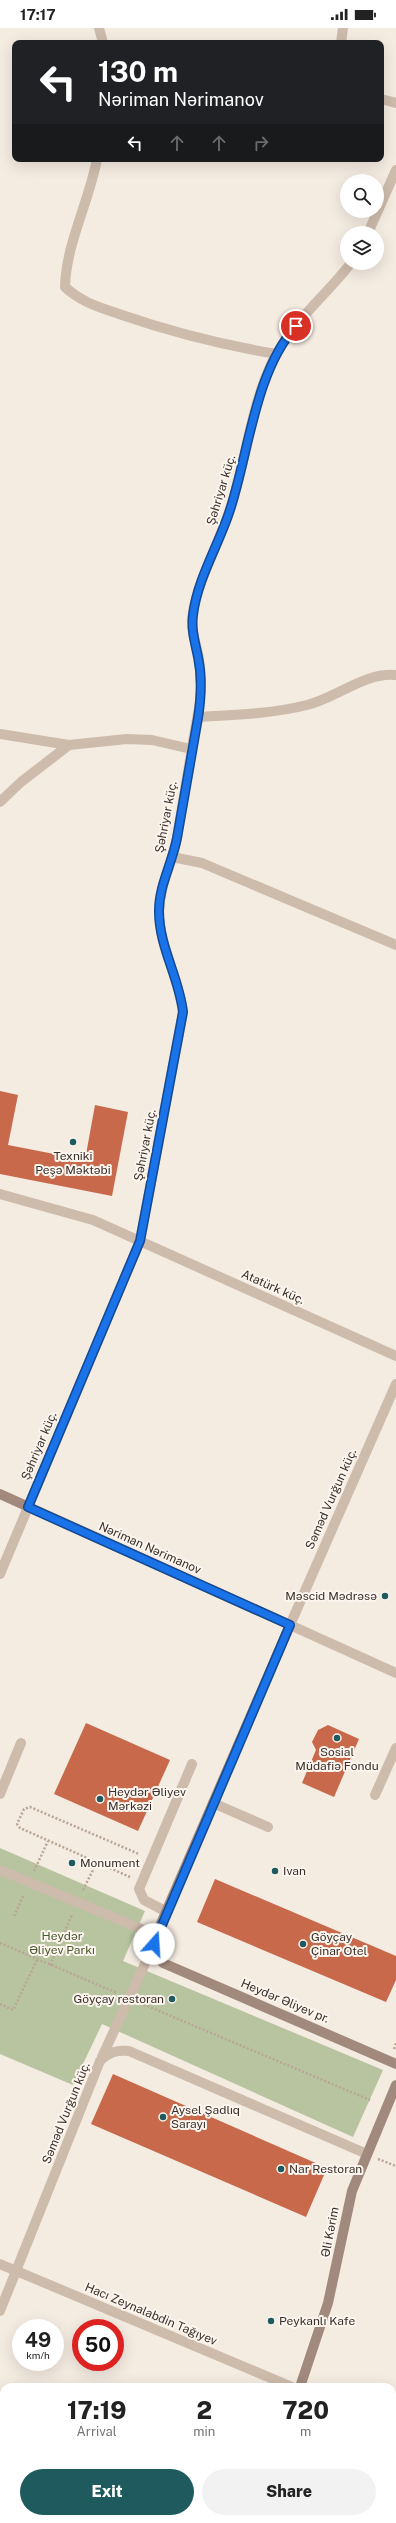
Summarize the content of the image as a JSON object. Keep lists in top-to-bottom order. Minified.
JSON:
{"streets":{"main road":["Nəriman Nərimanov","Heydər Əliyev pr.","Əli Kərim"],"street":["Şəhriyar küç.","Atatürk küç.","Səməd Vurğun küç.","Hacı Zeynalabdin Tağıyev"]},"crossings":[["Şəhriyar küç.","Atatürk küç."],["Şəhriyar küç.","Nəriman Nərimanov"],["Səməd Vurğun küç.","Nəriman Nərimanov"],["Səməd Vurğun küç.","Əli Kərim"],["Səməd Vurğun küç.","Hacı Zeynalabdin Tağıyev"]],"parks":["Heydər Əliyev Parkı"],"places":["Texniki Peşə Məktəbi","Məscid Mədrəsə","Sosial Müdafiə Fondu","Heydər Əliyev Mərkəzi","Monument","Ivan","Göyçay Çinar Otel","Göyçay restoran","Aysel Şadlıq Sarayı","Nar Restoran","Peykanlı Kafe"],"page":{"status":"17:17","turn":["130 m","Nəriman Nərimanov"],"speed":"49 km/h","limit":"50","eta":["17:19","Arrival","2","min","720","m"],"buttons":["Exit","Share"]}}
